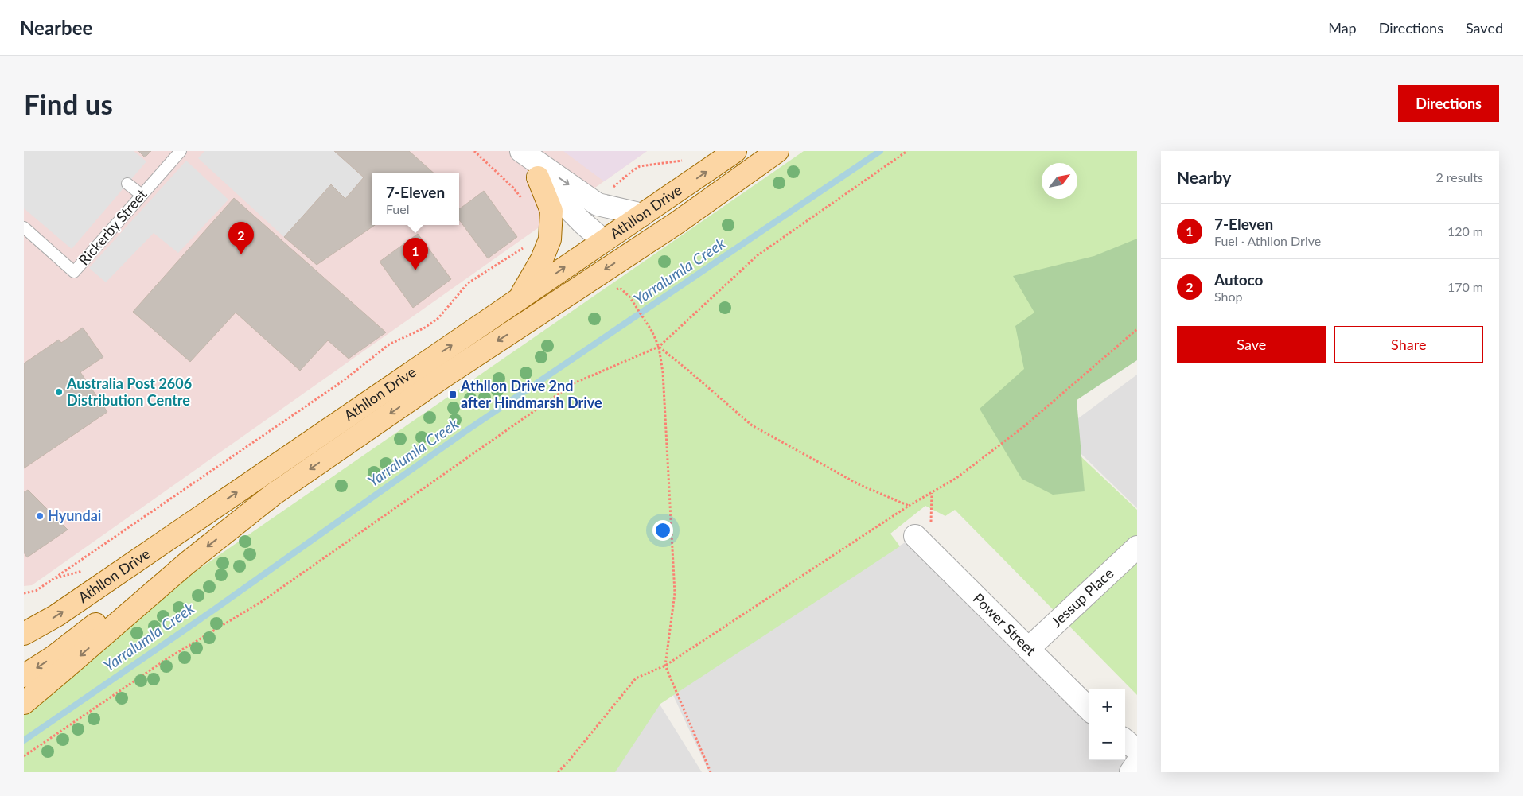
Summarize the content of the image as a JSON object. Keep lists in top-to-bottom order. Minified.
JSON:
{"streets":{"main road":["Athllon Drive"],"street":["Jessup Place","Power Street"],"lane":["Rickerby Street"]},"crossings":[["Jessup Place","Power Street"]],"water":["Yarralumla Creek"],"places":{"other":["Australia Post 2606 Distribution Centre","Hyundai"],"transit":["Athllon Drive 2nd after Hindmarsh Drive"]},"north":"top right","page":{"header":"Nearbee","nav":["Map","Directions","Saved"],"buttons":["Directions",["Save","Share"]],"title":"Find us","heading":["Nearby","2 results"],"popup":["7-Eleven","Fuel"],"list":[{"mark":"1","name":"7-Eleven","note":"Fuel · Athllon Drive","value":"120 m"},{"mark":"2","name":"Autoco","note":"Shop","value":"170 m"}],"pins":["2","1"],"map_buttons":["+","−"]}}
